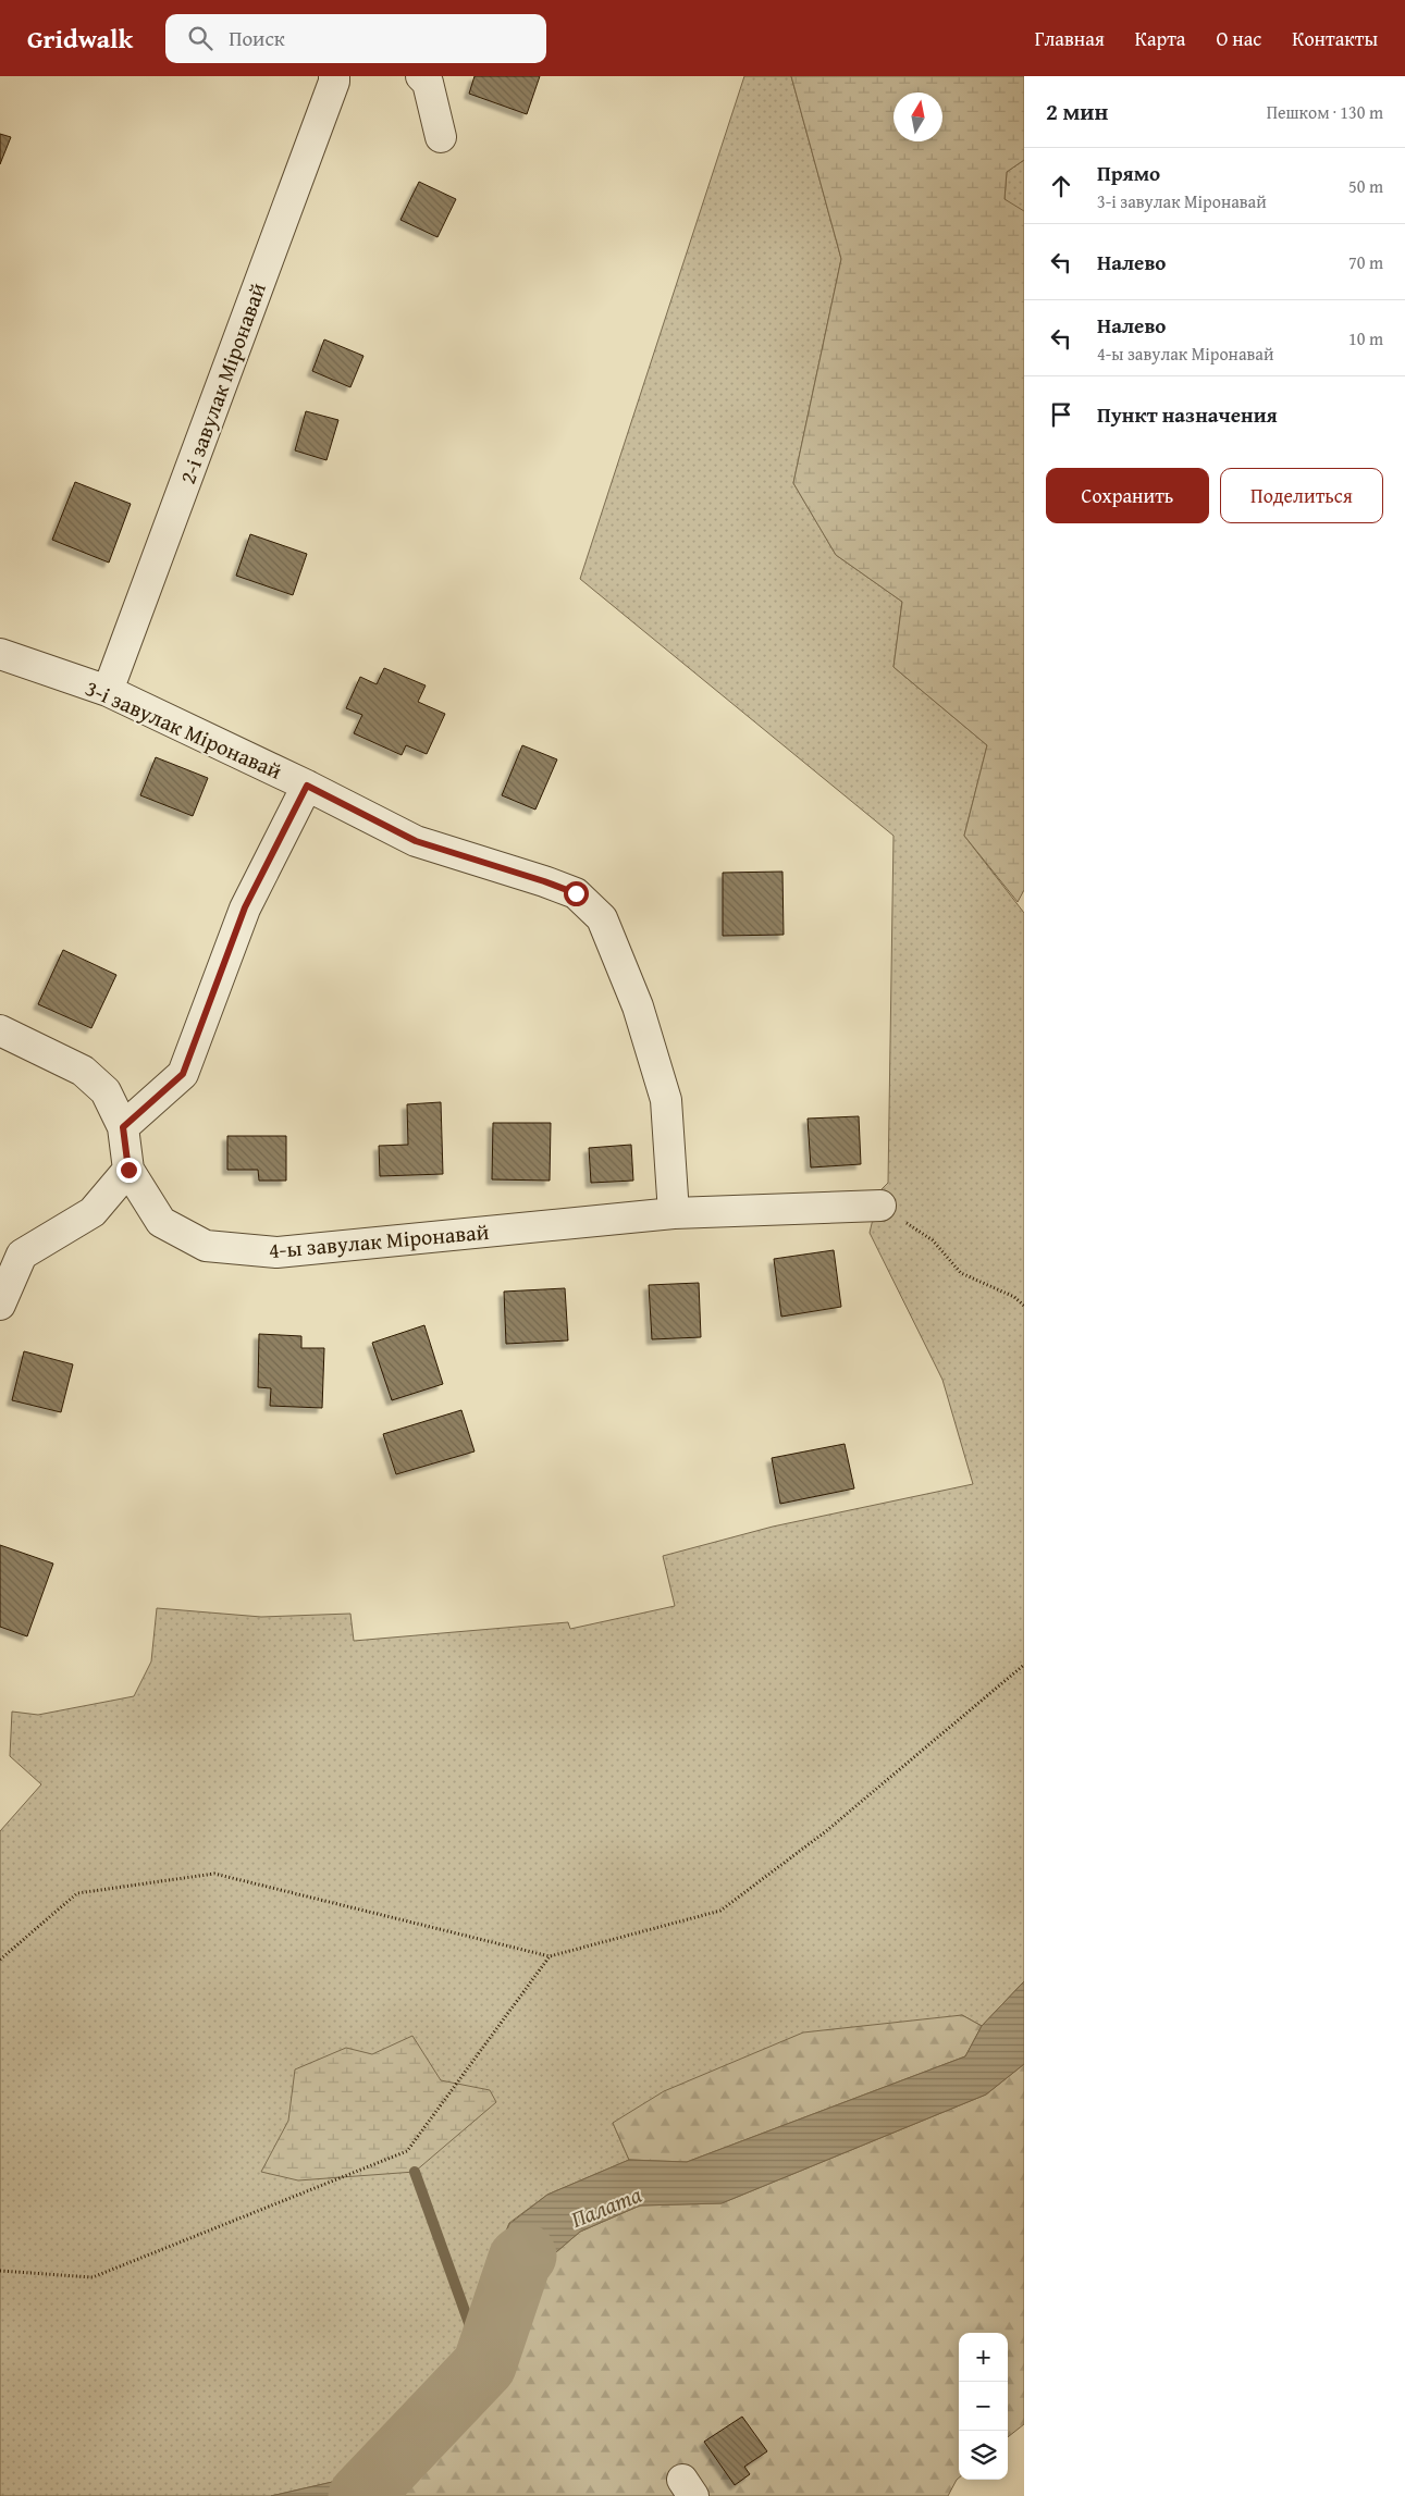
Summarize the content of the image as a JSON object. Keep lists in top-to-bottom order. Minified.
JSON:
{"streets":{"street":["2-і завулак Міронавай","3-і завулак Міронавай","4-ы завулак Міронавай"]},"crossings":[["2-і завулак Міронавай","3-і завулак Міронавай"],["3-і завулак Міронавай","4-ы завулак Міронавай"]],"water":["Палата"],"north":"top","page":{"header":"Gridwalk","search":"Поиск","nav":["Главная","Карта","О нас","Контакты"],"heading":["2 мин","Пешком · 130 m"],"list":[["Прямо","3-і завулак Міронавай","50 m"],["Налево","70 m"],["Налево","4-ы завулак Міронавай","10 m"],"Пункт назначения"],"buttons":["Сохранить","Поделиться"],"map_buttons":["+","−"]}}
